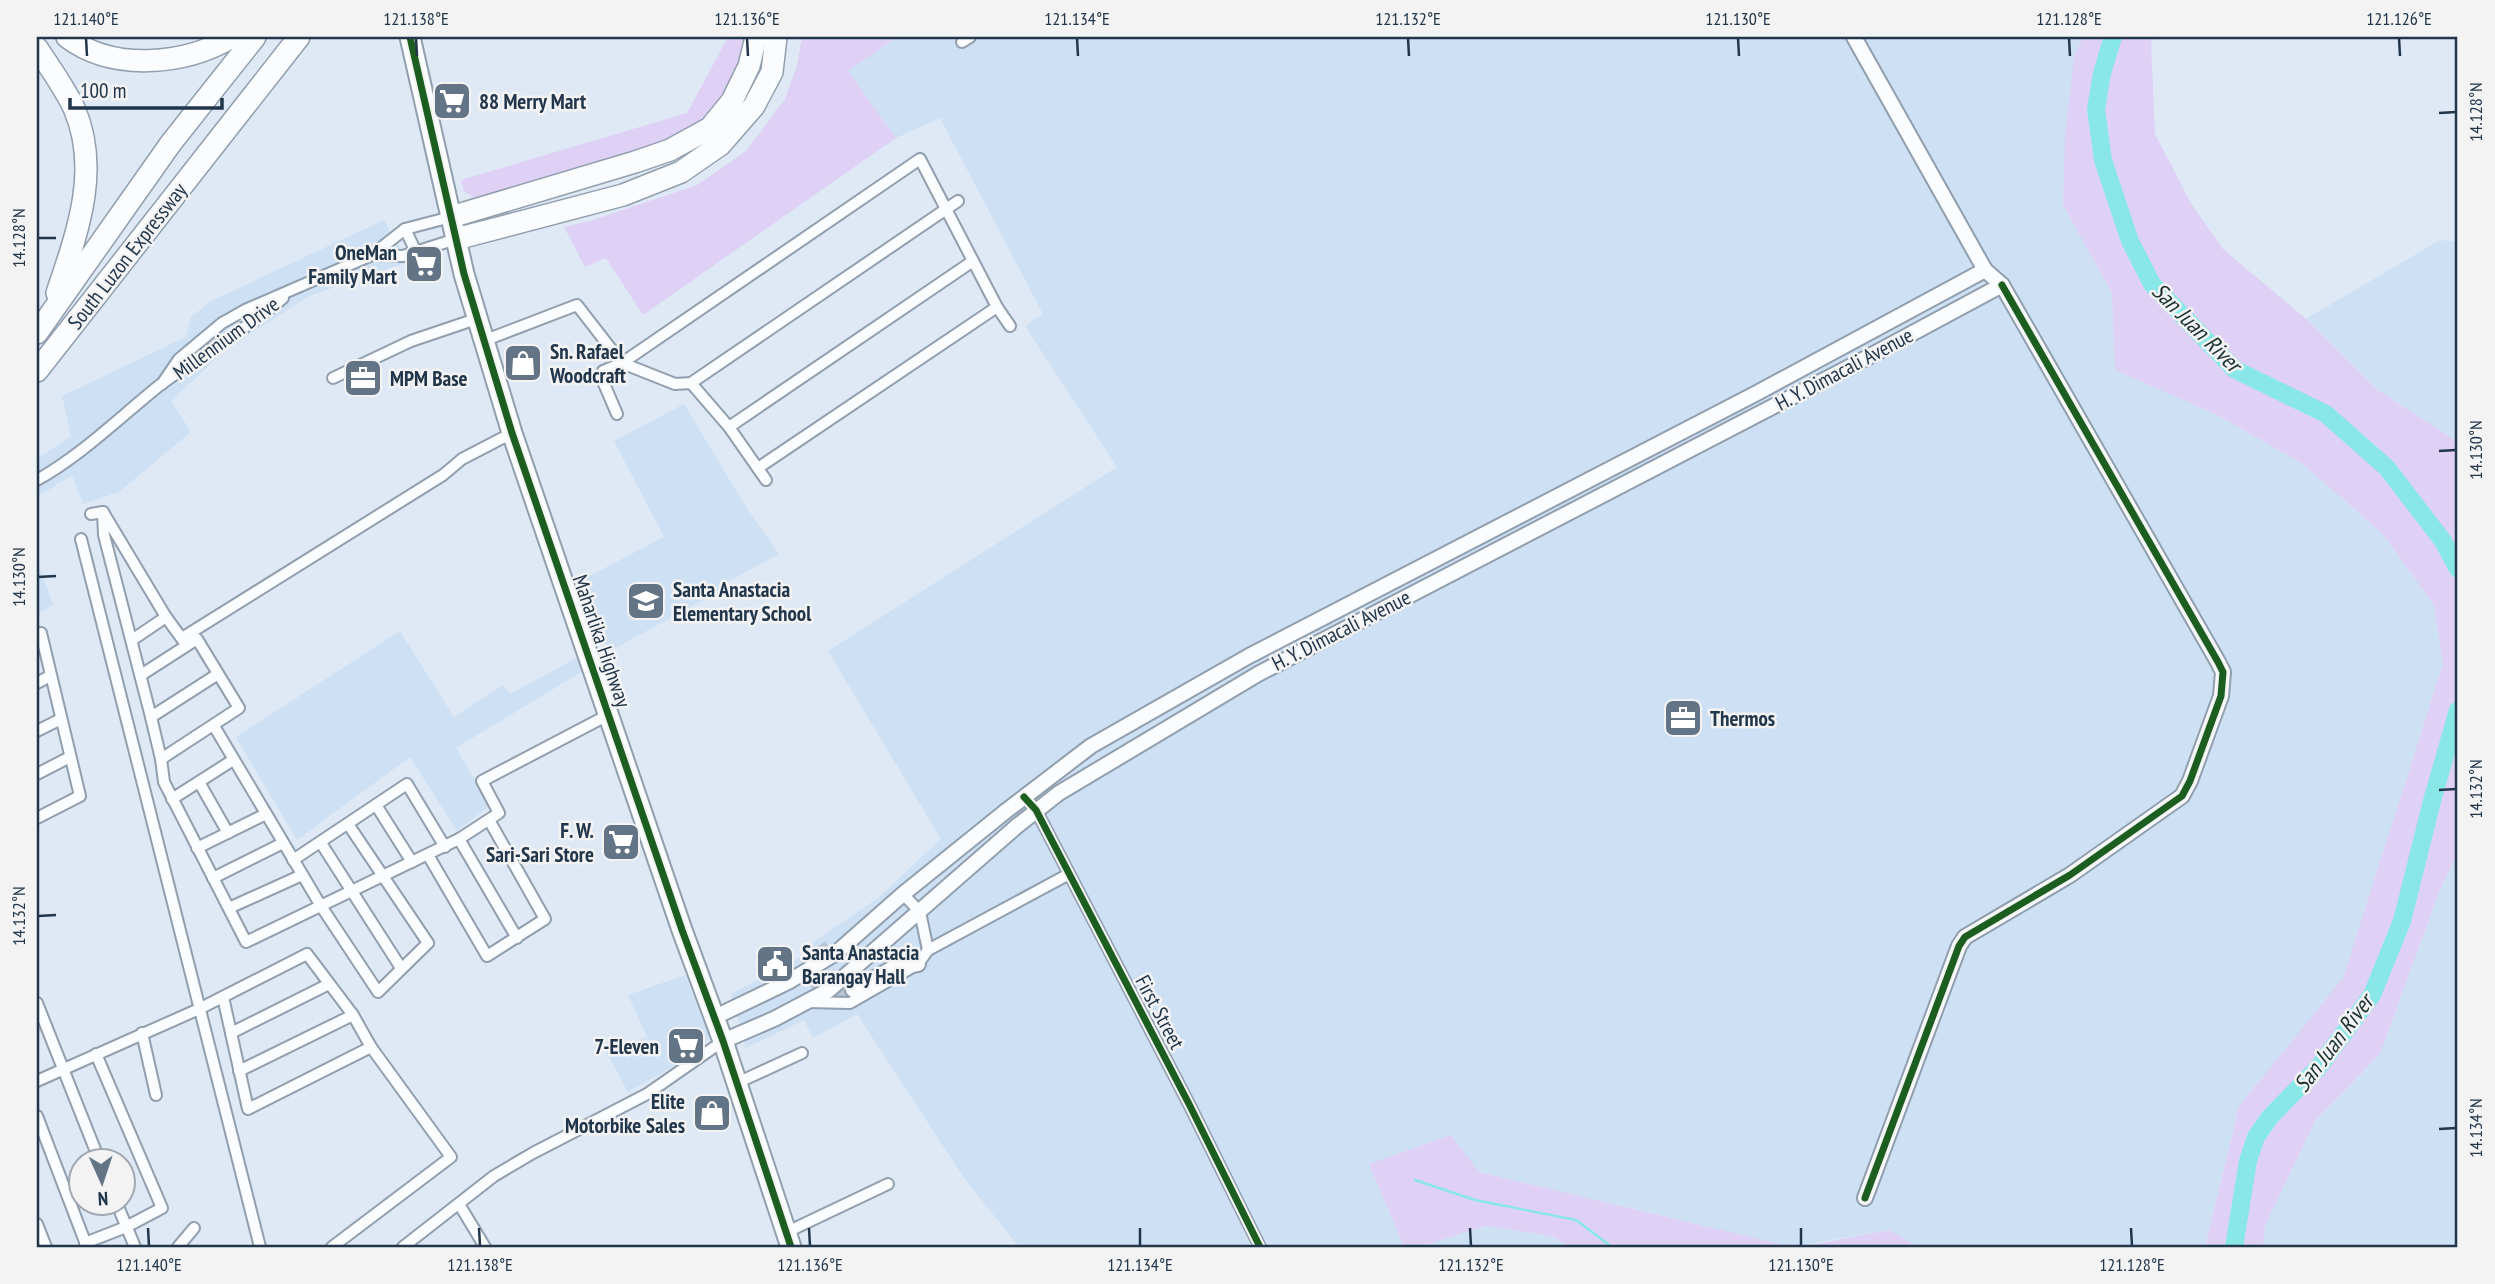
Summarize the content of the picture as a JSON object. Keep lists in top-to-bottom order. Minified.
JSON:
{"streets":{"highway":["South Luzon Expressway","Maharlika Highway"],"street":["Millennium Drive","H. Y. Dimacali Avenue","First Street"]},"crossings":[["Millennium Drive","Maharlika Highway"],["H. Y. Dimacali Avenue","Maharlika Highway"],["H. Y. Dimacali Avenue","First Street"]],"water":["San Juan River"],"places":{"supermarket":["88 Merry Mart","OneMan Family Mart","F. W. Sari-Sari Store","7-Eleven"],"shop":["Sn. Rafael Woodcraft","Elite Motorbike Sales"],"office":["MPM Base","Thermos"],"school or university":["Santa Anastacia Elementary School"],"public building":["Santa Anastacia Barangay Hall"]},"scale_bar":"100 m","north":"bottom","coordinates":["121.140°E","121.138°E","121.136°E","121.134°E","121.132°E","121.130°E","121.128°E","121.126°E","14.128°N","14.130°N","14.132°N","14.134°N"]}
